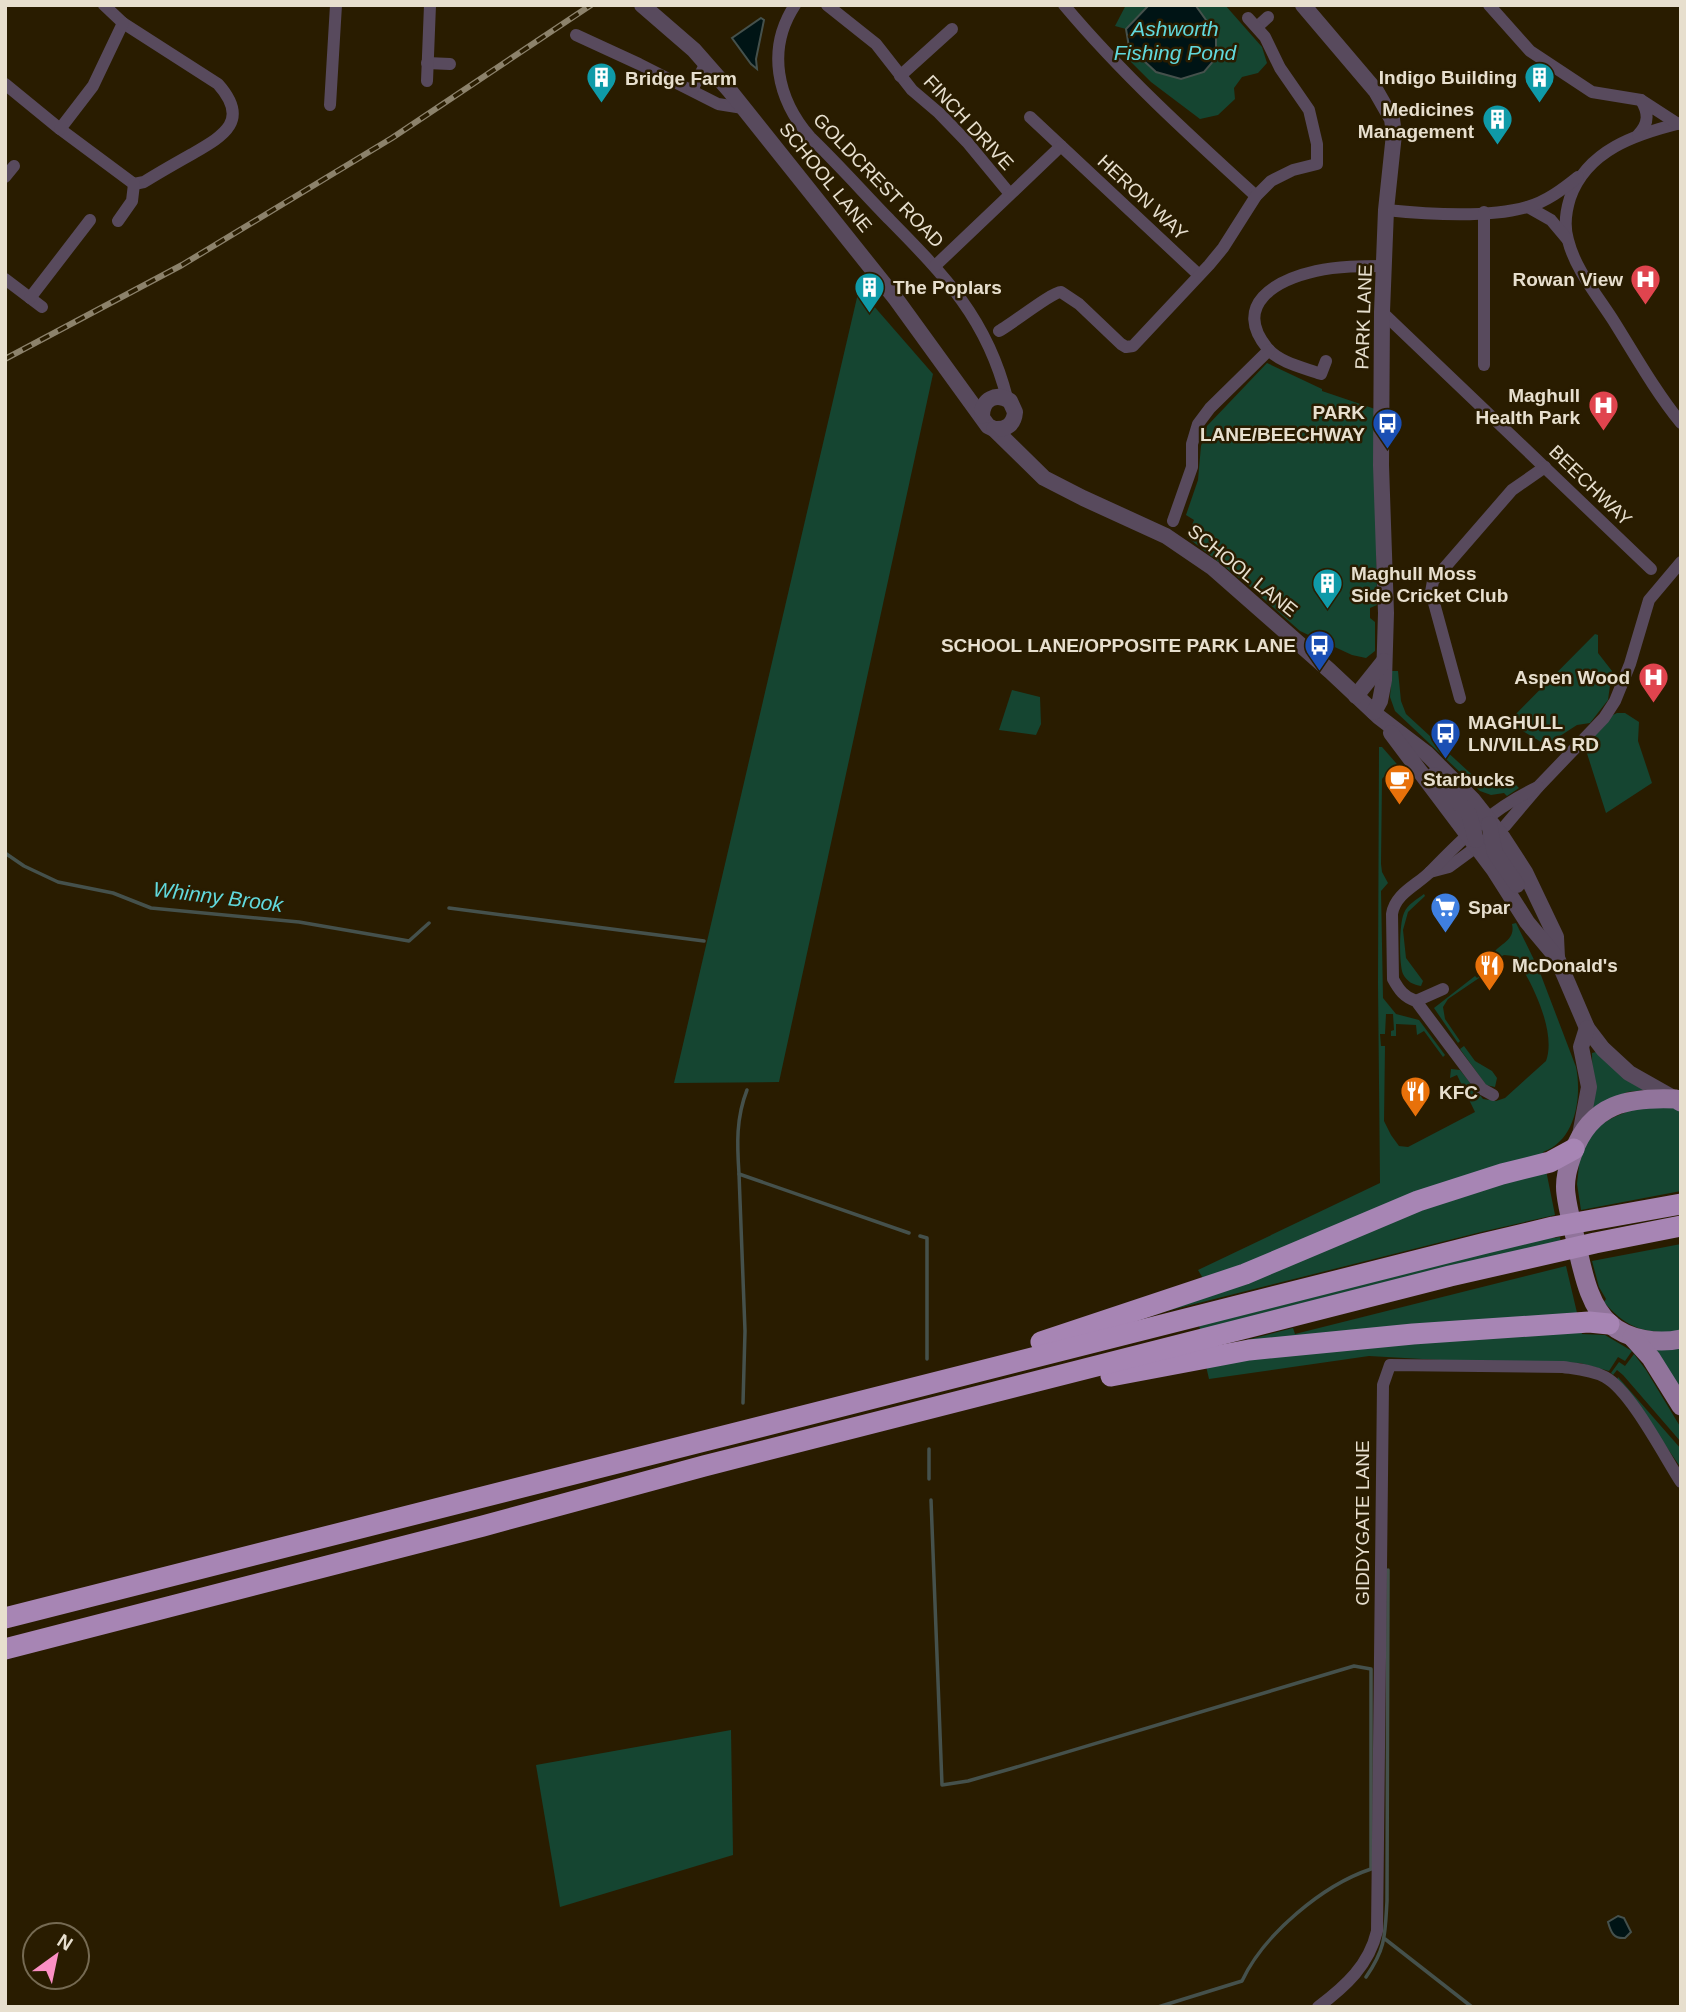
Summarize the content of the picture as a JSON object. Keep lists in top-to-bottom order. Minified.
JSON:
{"streets":{"street":["FINCH DRIVE","SCHOOL LANE","GOLDCREST ROAD","HERON WAY","PARK LANE","BEECHWAY","GIDDYGATE LANE"]},"crossings":[["SCHOOL LANE","GOLDCREST ROAD"],["SCHOOL LANE","PARK LANE"],["PARK LANE","BEECHWAY"]],"water":["Ashworth Fishing Pond","Whinny Brook"],"places":{"building":["Indigo Building","Bridge Farm","Medicines Management","The Poplars","Maghull Moss Side Cricket Club"],"hospital":["Rowan View","Maghull Health Park","Aspen Wood"],"bus stop":["PARK LANE/BEECHWAY","SCHOOL LANE/OPPOSITE PARK LANE","MAGHULL LN/VILLAS RD"],"cafe":["Starbucks"],"supermarket":["Spar"],"restaurant":["McDonald's","KFC"]},"north":"top right"}
